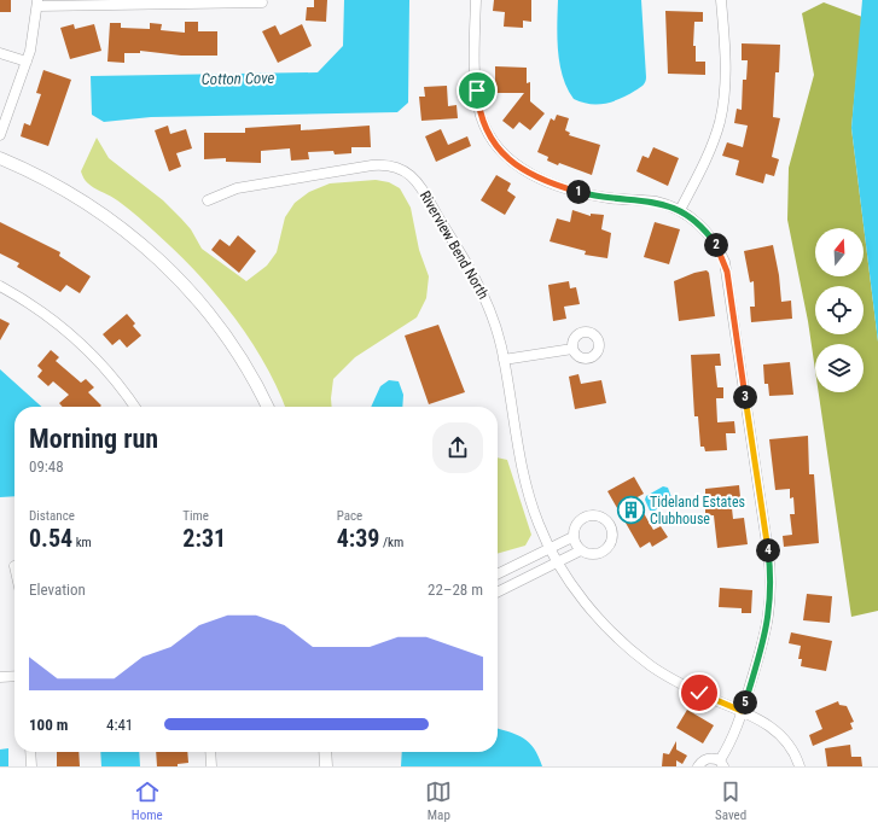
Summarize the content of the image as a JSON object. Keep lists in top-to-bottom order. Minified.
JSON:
{"streets":{"street":["Riverview Bend North"]},"water":["Cotton Cove"],"places":{"building":["Tideland Estates Clubhouse"]},"north":"top","page":{"pins":["1","2","3","4","5"],"heading":["Morning run","09:48"],"stats":[["Distance","0.54 km"],["Time","2:31"],["Pace","4:39 /km"]],"chart":["Elevation","22–28 m"],"list":[{"name":"100 m","note":"4:41"}],"tabs":["Home","Map","Saved"]}}
